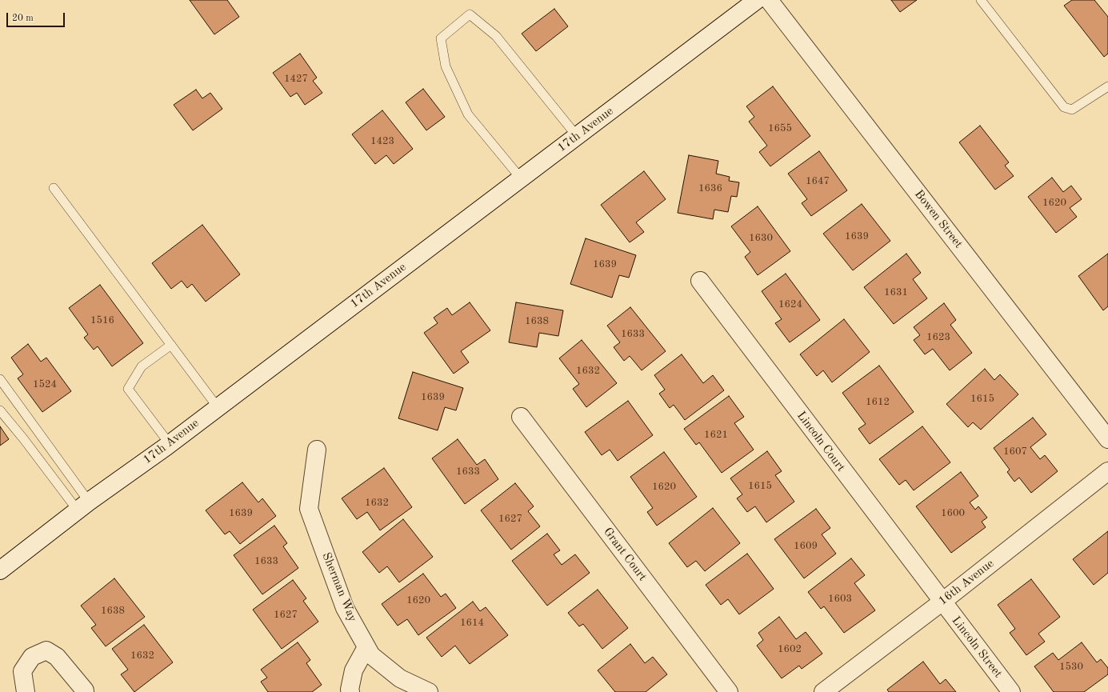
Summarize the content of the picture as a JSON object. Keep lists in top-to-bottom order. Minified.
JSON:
{"streets":{"street":["17th Avenue","Bowen Street","Lincoln Court","Grant Court","16th Avenue","Sherman Way","Lincoln Street"]},"crossings":[["Lincoln Court","16th Avenue"],["Lincoln Court","Lincoln Street"],["16th Avenue","Lincoln Street"]],"house_numbers":["1427","1655","1423","1647","1636","1620","1639","1630","1639","1631","1624","1516","1638","1633","1623","1632","1524","1639","1615","1612","1621","1607","1633","1615","1620","1632","1639","1600","1627","1609","1633","1603","1620","1638","1627","1614","1602","1632","1530"],"scale_bar":"20 m"}
